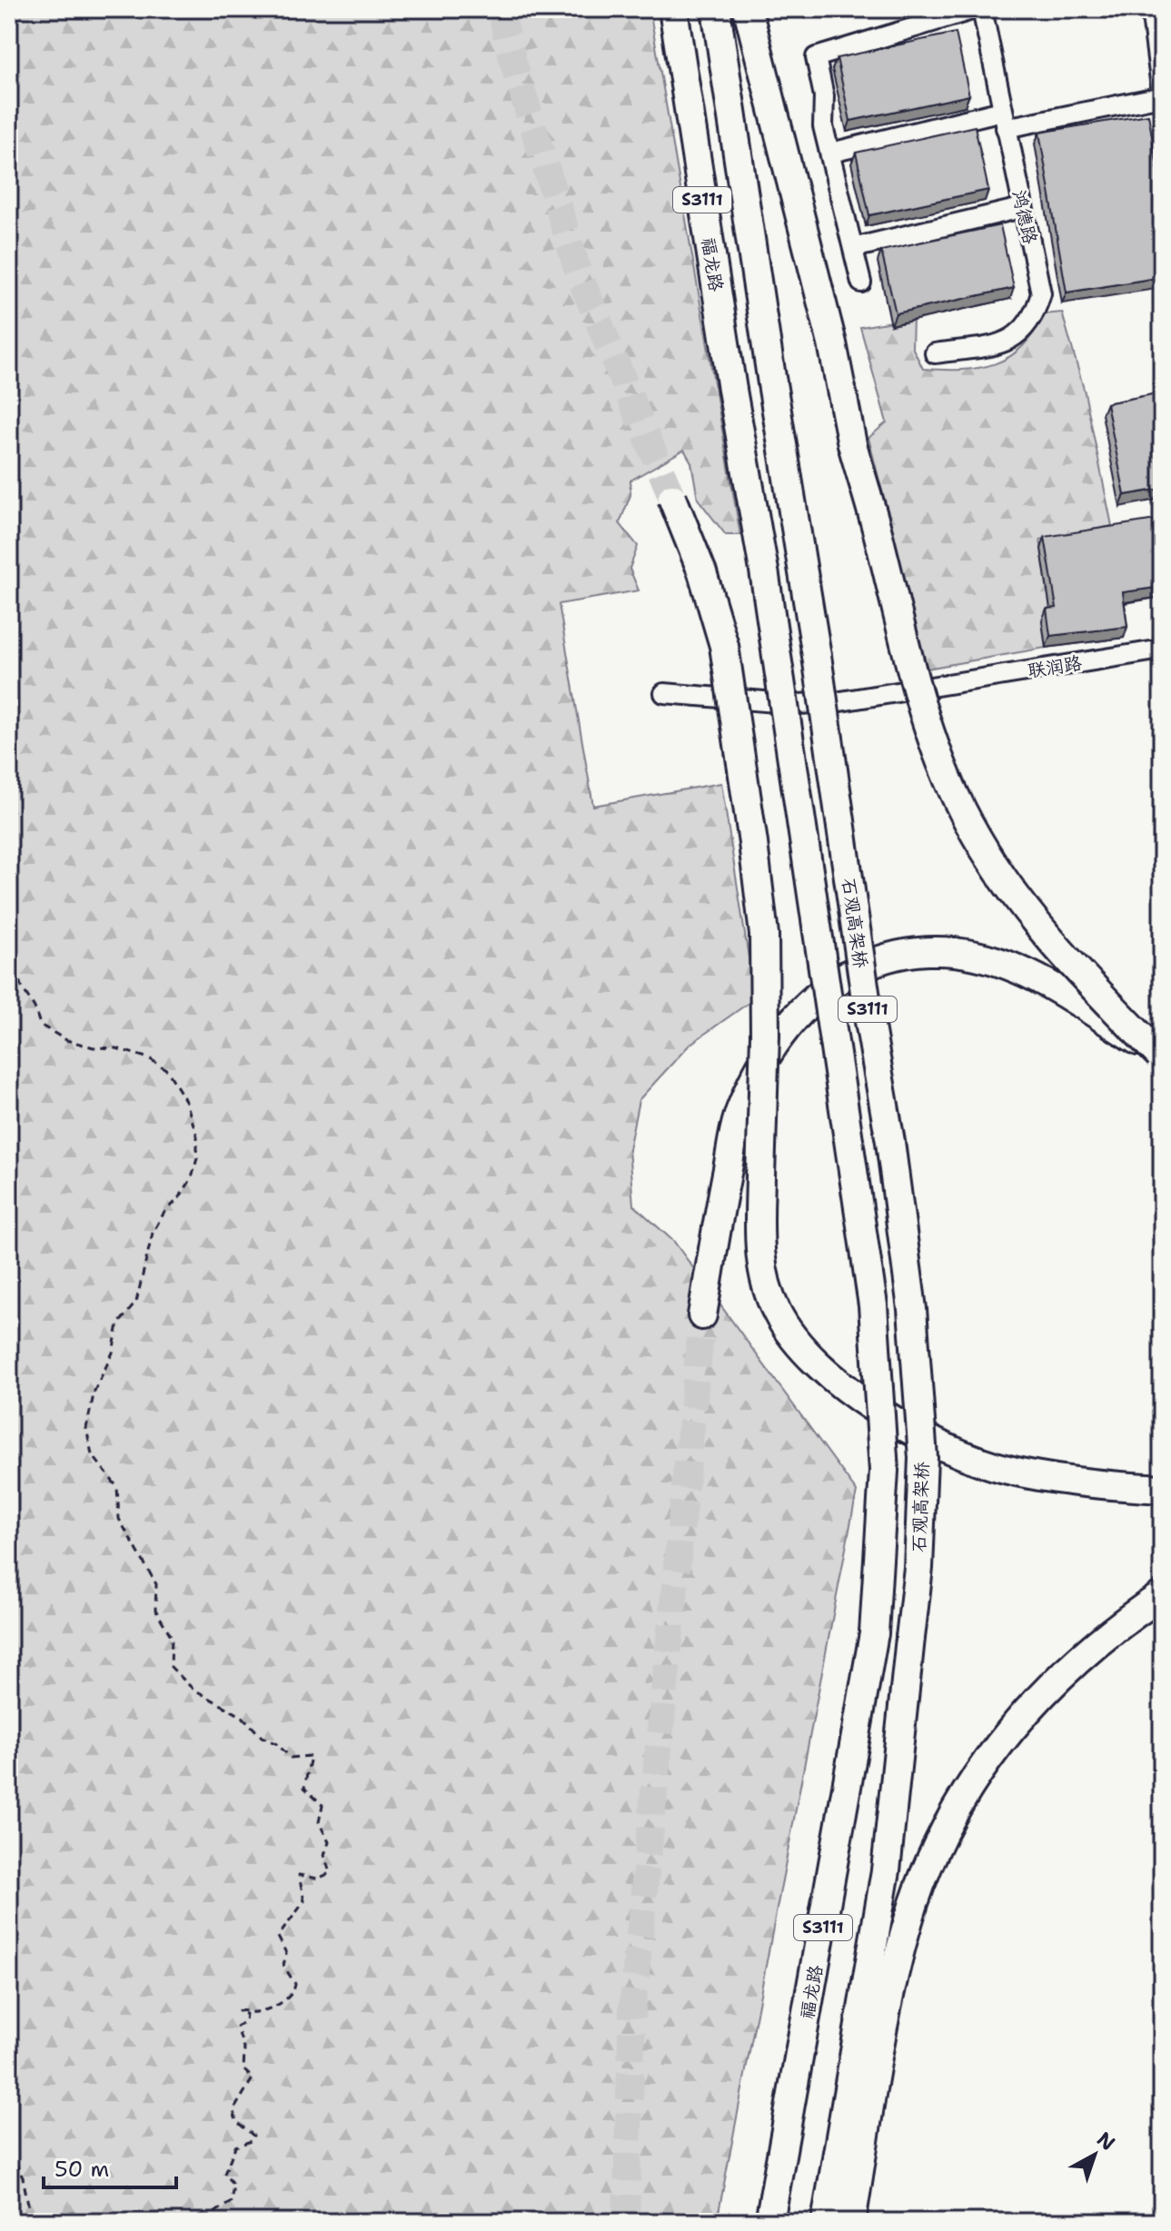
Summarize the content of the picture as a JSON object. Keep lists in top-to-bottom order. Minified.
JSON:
{"streets":{"highway":["S3111","福龙路","石观高架桥"],"street":["鸿德路","联润路"]},"crossings":[["福龙路","石观高架桥"]],"scale_bar":"50 m","north":"top right"}
